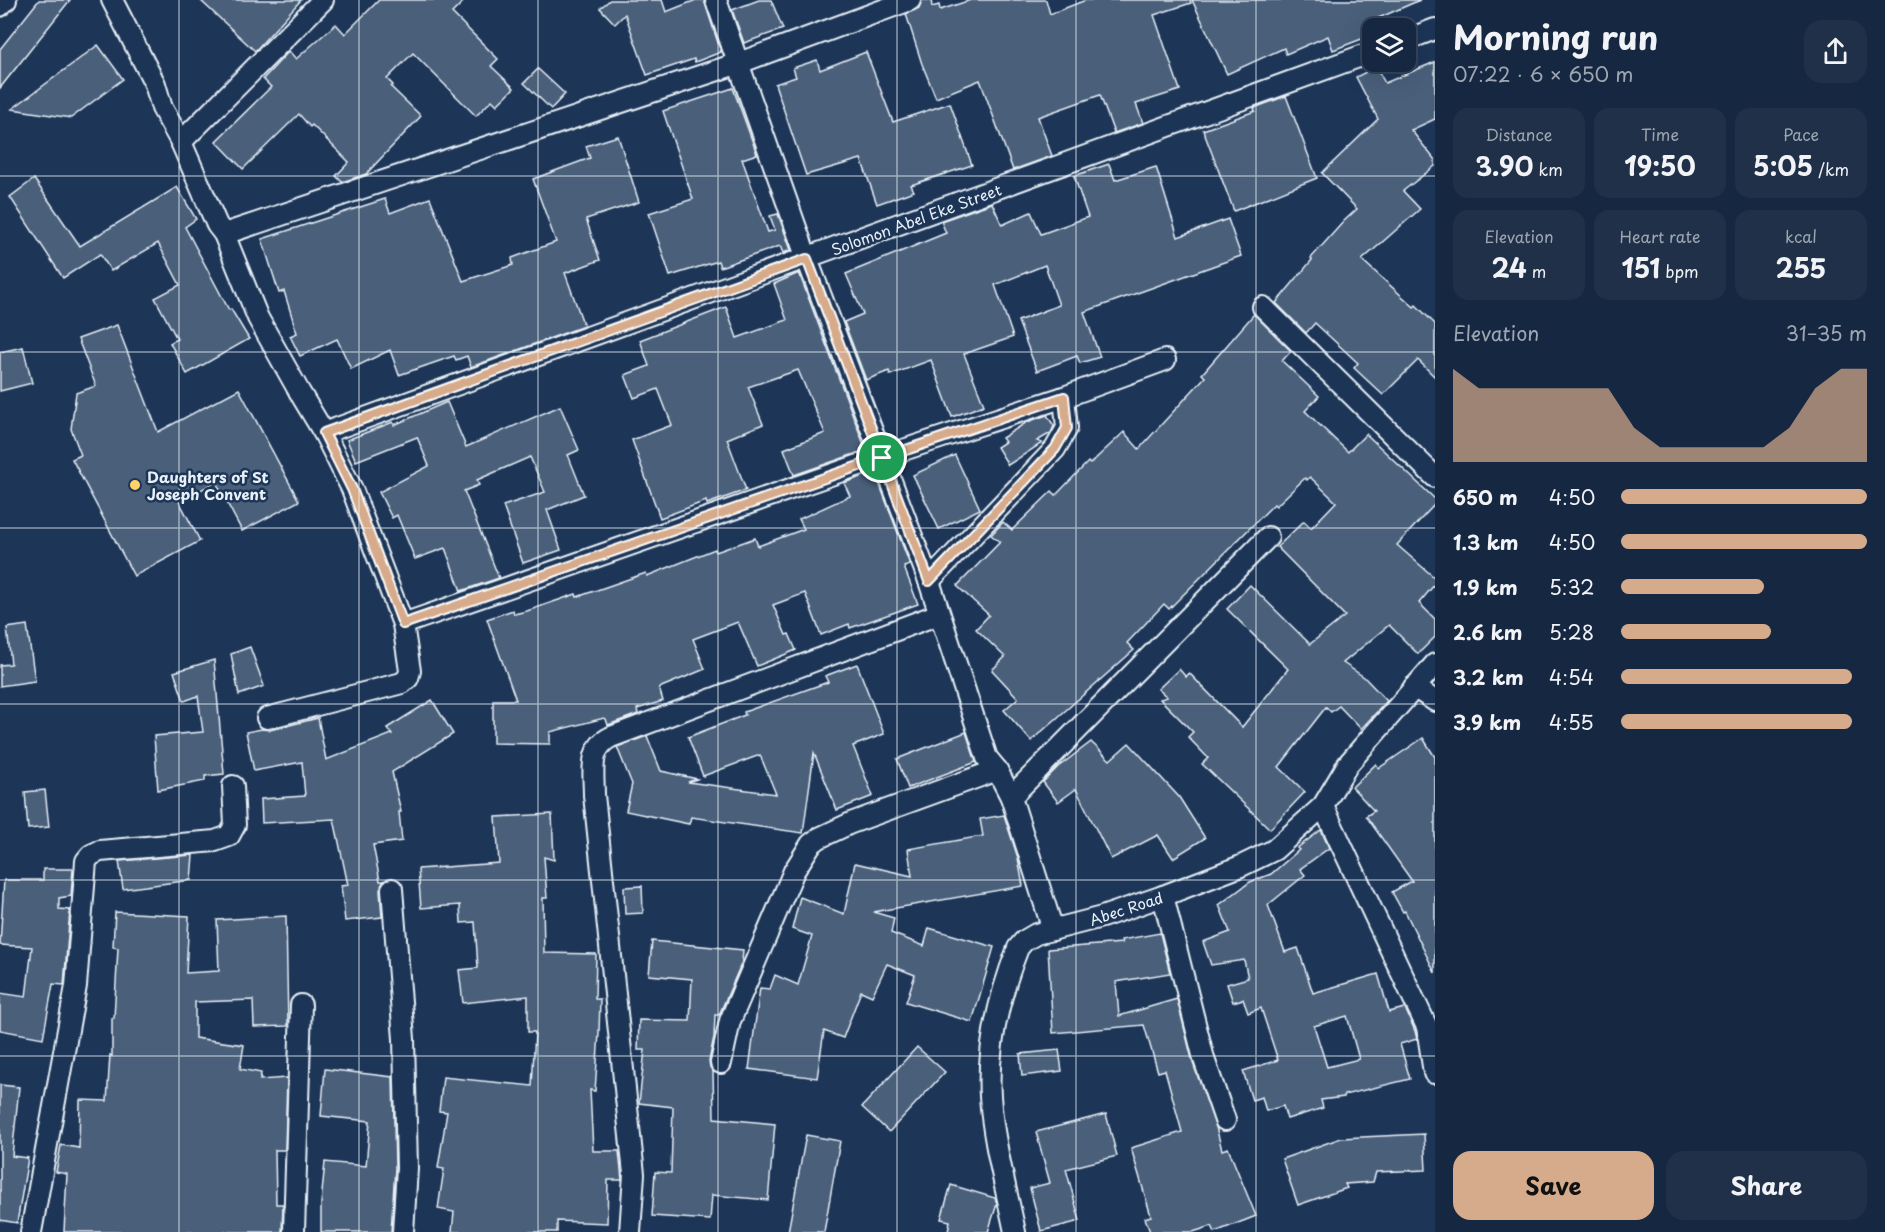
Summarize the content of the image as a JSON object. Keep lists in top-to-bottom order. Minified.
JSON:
{"streets":{"street":["Solomon Abel Eke Street","Abec Road"]},"places":["Daughters of St Joseph Convent"],"page":{"heading":["Morning run","07:22 · 6 × 650 m"],"stats":[["Distance","3.90 km"],["Time","19:50"],["Pace","5:05 /km"],["Elevation","24 m"],["Heart rate","151 bpm"],["kcal","255"]],"chart":["Elevation","31–35 m"],"list":[{"name":"650 m","note":"4:50"},{"name":"1.3 km","note":"4:50"},{"name":"1.9 km","note":"5:32"},{"name":"2.6 km","note":"5:28"},{"name":"3.2 km","note":"4:54"},{"name":"3.9 km","note":"4:55"}],"buttons":["Save","Share"]}}
